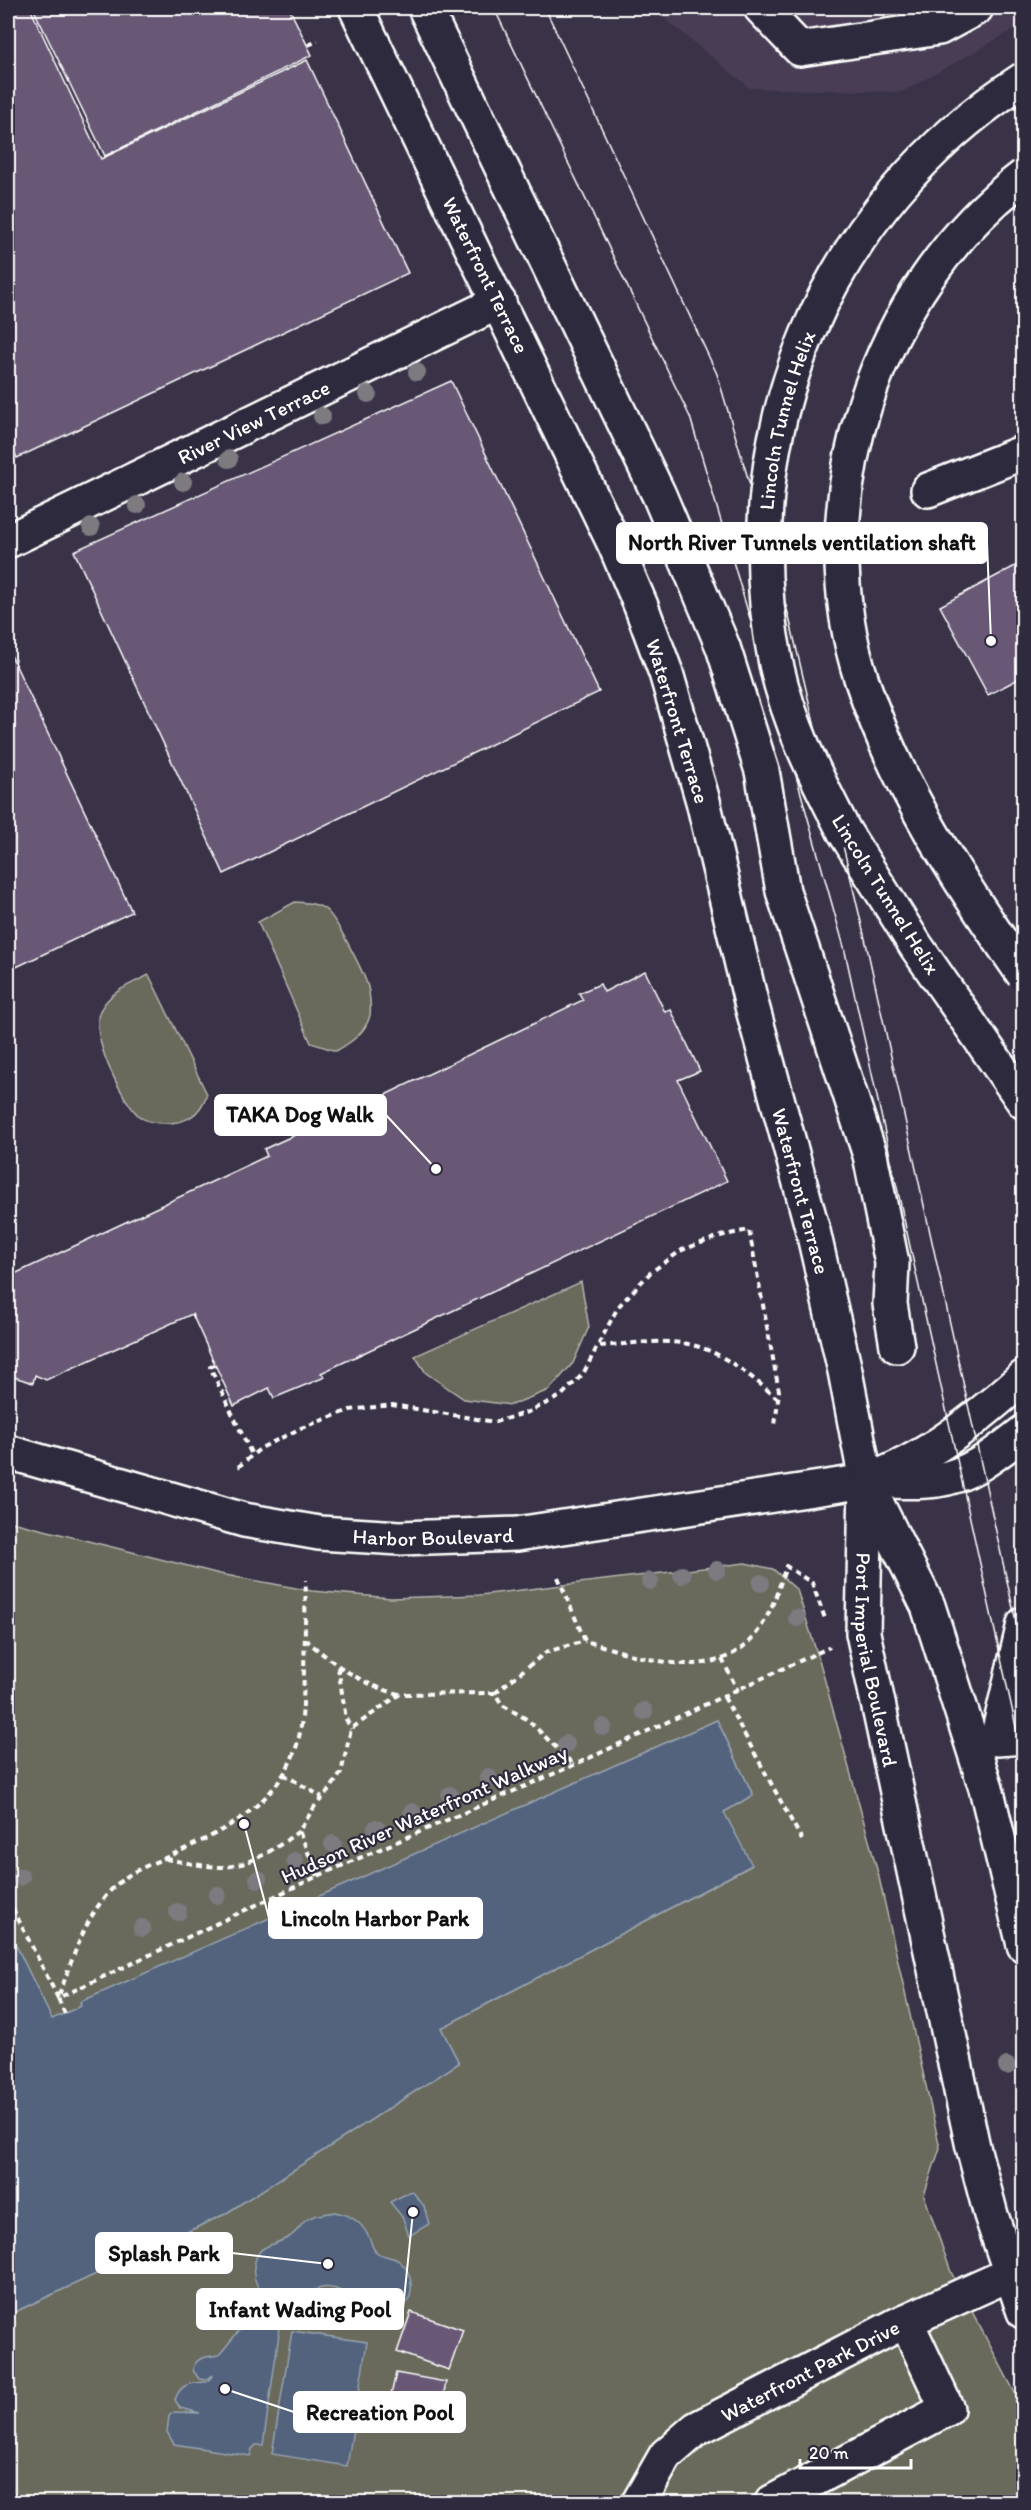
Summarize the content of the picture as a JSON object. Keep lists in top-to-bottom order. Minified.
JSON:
{"streets":{"main road":["Waterfront Terrace","River View Terrace","Lincoln Tunnel Helix","Harbor Boulevard","Port Imperial Boulevard","Waterfront Park Drive"],"path":["Hudson River Waterfront Walkway"]},"crossings":[["Waterfront Terrace","River View Terrace"],["Waterfront Terrace","Harbor Boulevard"],["Waterfront Terrace","Port Imperial Boulevard"],["Harbor Boulevard","Port Imperial Boulevard"],["Port Imperial Boulevard","Waterfront Park Drive"]],"places":["North River Tunnels ventilation shaft","TAKA Dog Walk","Lincoln Harbor Park","Infant Wading Pool","Splash Park","Recreation Pool"],"scale_bar":"20 m"}
